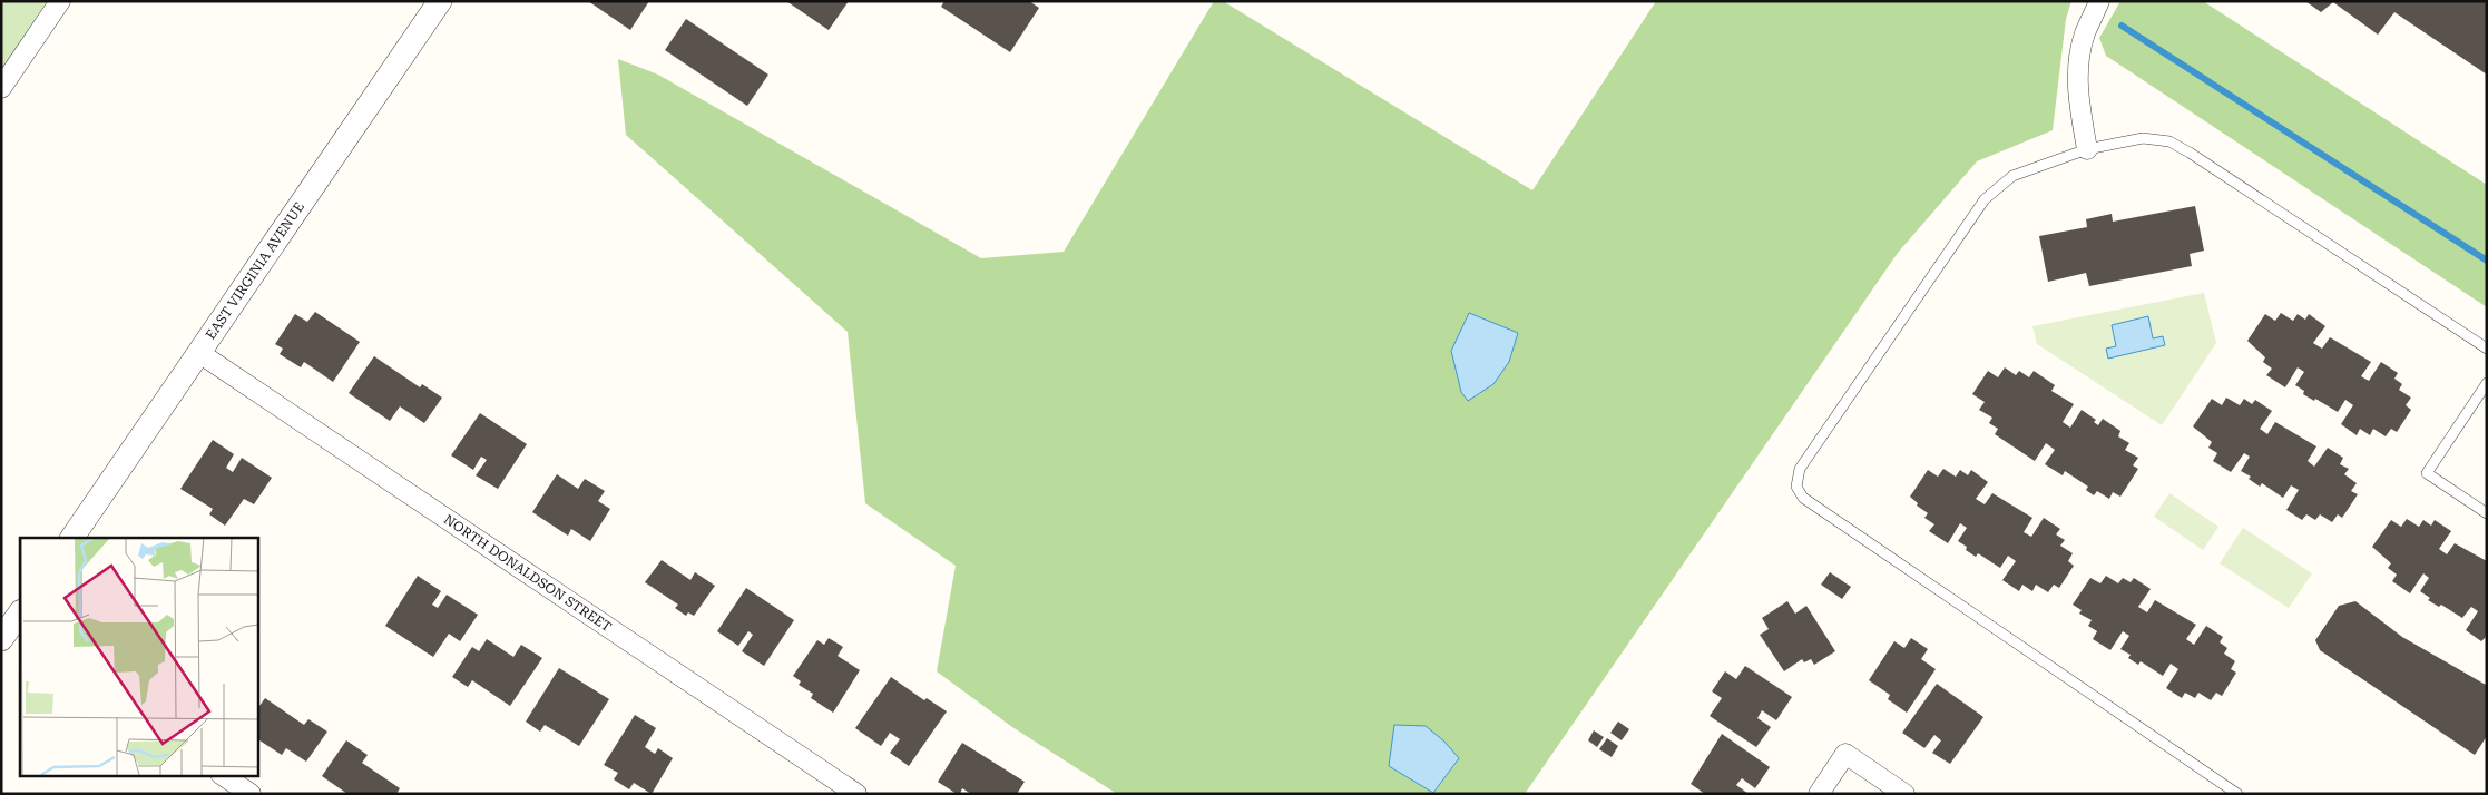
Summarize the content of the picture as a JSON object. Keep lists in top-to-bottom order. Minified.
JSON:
{"streets":{"street":["EAST VIRGINIA AVENUE","NORTH DONALDSON STREET"]},"crossings":[["EAST VIRGINIA AVENUE","NORTH DONALDSON STREET"]]}
